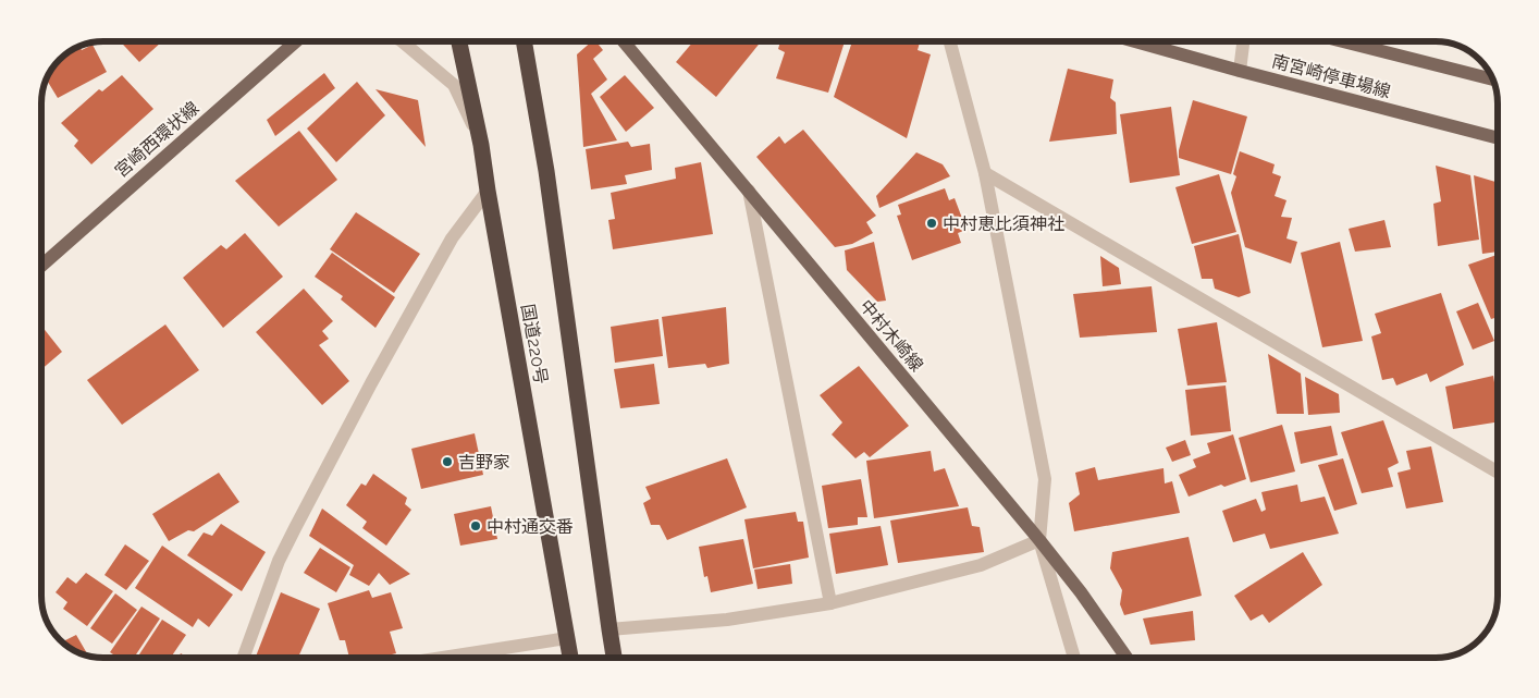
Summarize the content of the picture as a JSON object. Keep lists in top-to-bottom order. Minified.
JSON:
{"streets":{"highway":["国道220号"],"main road":["南宮崎停車場線","宮崎西環状線","中村木崎線"]},"places":["中村恵比須神社","吉野家","中村通交番"]}
